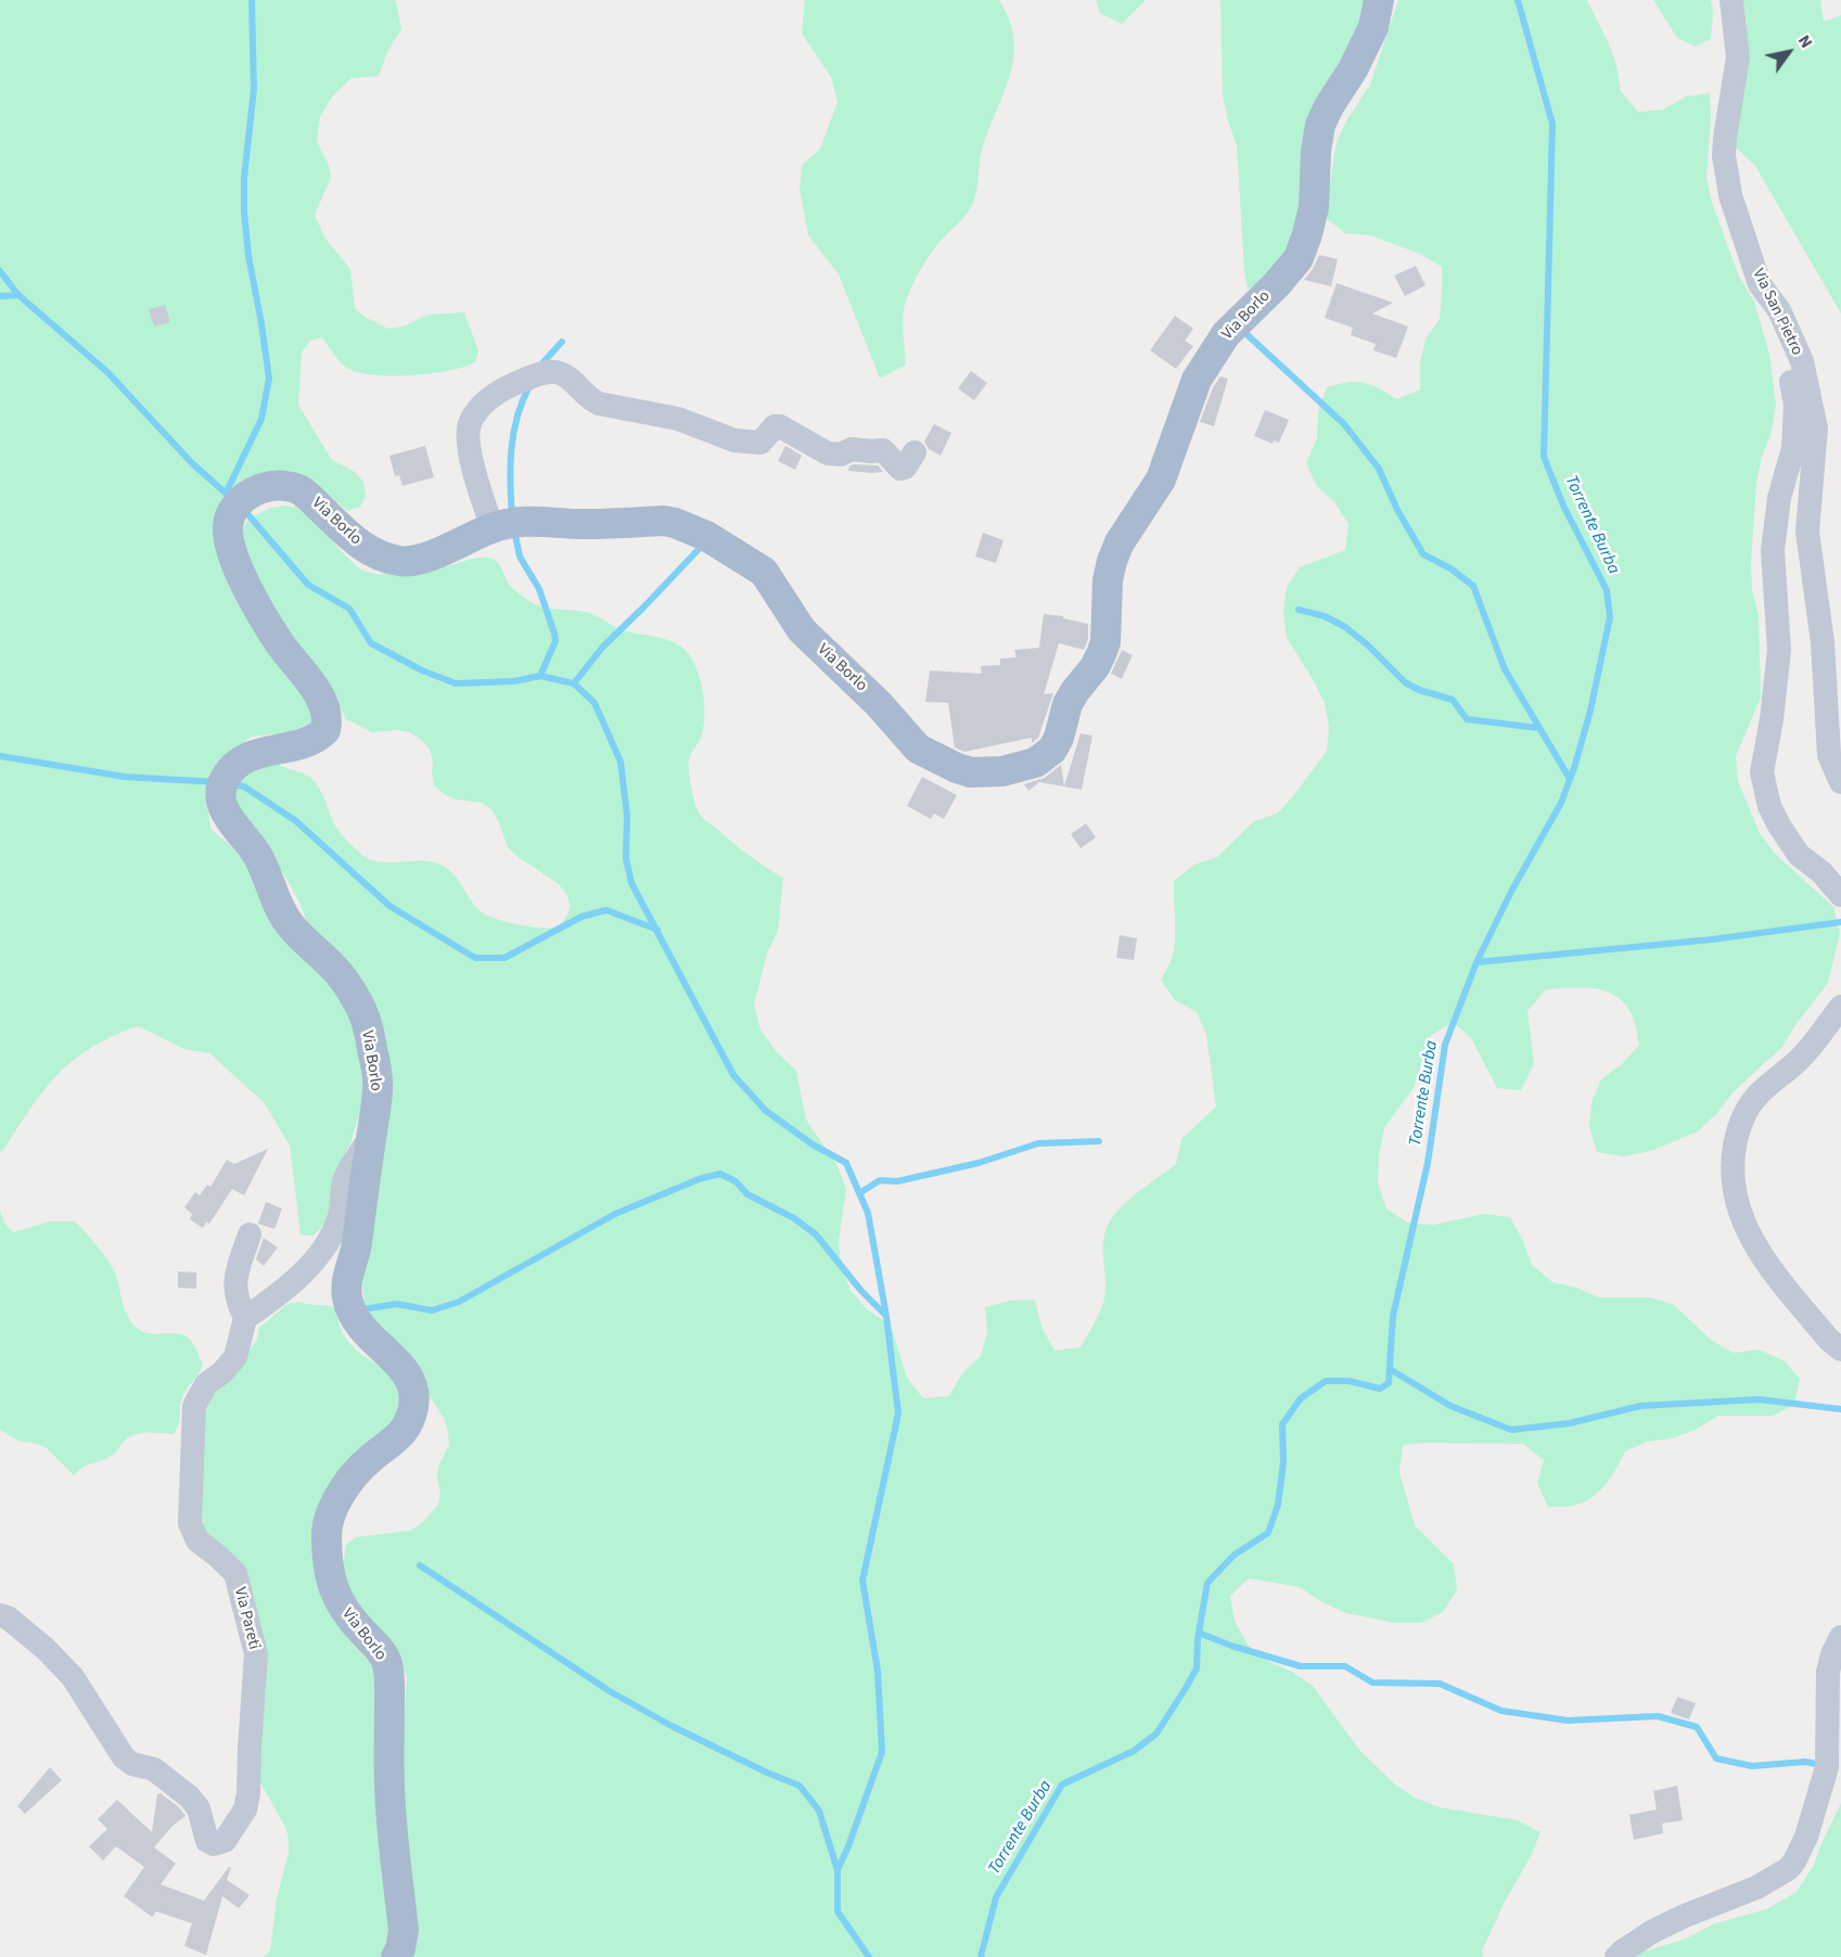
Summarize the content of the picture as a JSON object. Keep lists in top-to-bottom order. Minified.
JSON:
{"streets":{"main road":["Via Borlo"],"street":["Via San Pietro","Via Pareti"]},"water":["Torrente Burba"],"north":"top right"}
